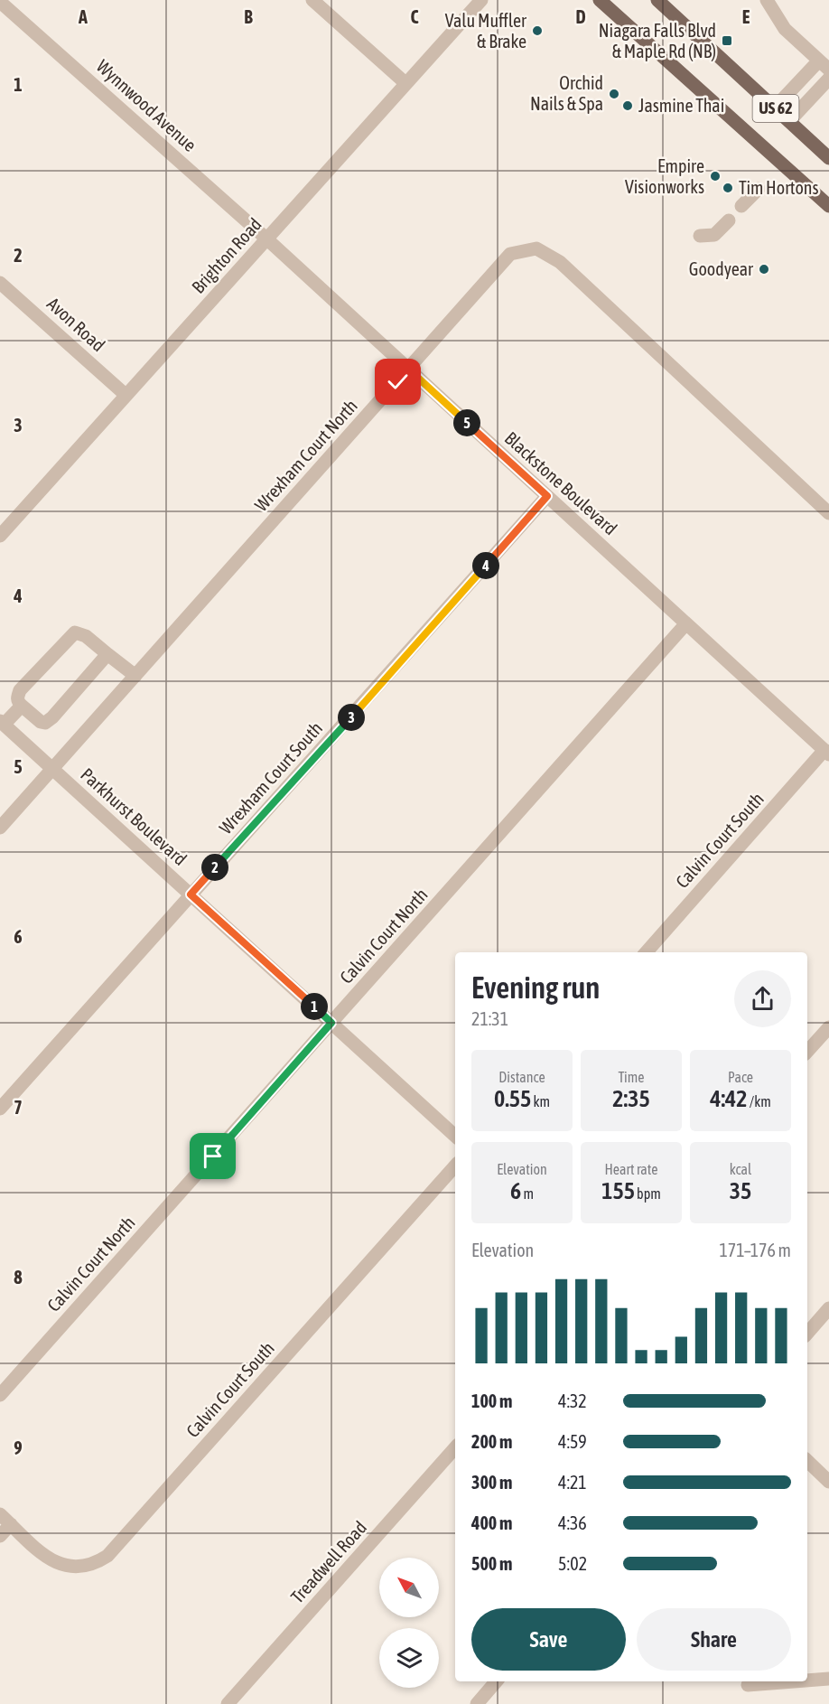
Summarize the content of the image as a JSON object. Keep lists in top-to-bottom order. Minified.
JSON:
{"streets":{"main road":["US 62"],"street":["Wynnwood Avenue","Brighton Road","Avon Road","Wrexham Court North","Blackstone Boulevard","Wrexham Court South","Parkhurst Boulevard","Calvin Court South","Calvin Court North","Treadwell Road"]},"crossings":[["Wynnwood Avenue","Brighton Road"],["Wynnwood Avenue","Blackstone Boulevard"],["Brighton Road","Avon Road"],["Brighton Road","Blackstone Boulevard"],["Wrexham Court North","Blackstone Boulevard"],["Wrexham Court North","Parkhurst Boulevard"],["Blackstone Boulevard","Wrexham Court South"],["Blackstone Boulevard","Calvin Court South"],["Blackstone Boulevard","Calvin Court North"],["Wrexham Court South","Parkhurst Boulevard"],["Parkhurst Boulevard","Calvin Court North"]],"places":{"other":["Valu Muffler & Brake","Orchid Nails & Spa","Jasmine Thai","Empire Visionworks","Tim Hortons","Goodyear"],"transit":["Niagara Falls Blvd & Maple Rd (NB)"]},"north":"top left","page":{"pins":["5","4","3","2","1"],"heading":["Evening run","21:31"],"stats":[["Distance","0.55 km"],["Time","2:35"],["Pace","4:42 /km"],["Elevation","6 m"],["Heart rate","155 bpm"],["kcal","35"]],"chart":["Elevation","171–176 m"],"list":[{"name":"100 m","note":"4:32"},{"name":"200 m","note":"4:59"},{"name":"300 m","note":"4:21"},{"name":"400 m","note":"4:36"},{"name":"500 m","note":"5:02"}],"buttons":["Save","Share"]},"grid":{"columns":["A","B","C","D","E"],"rows":["1","2","3","4","5","6","7","8","9"]}}
